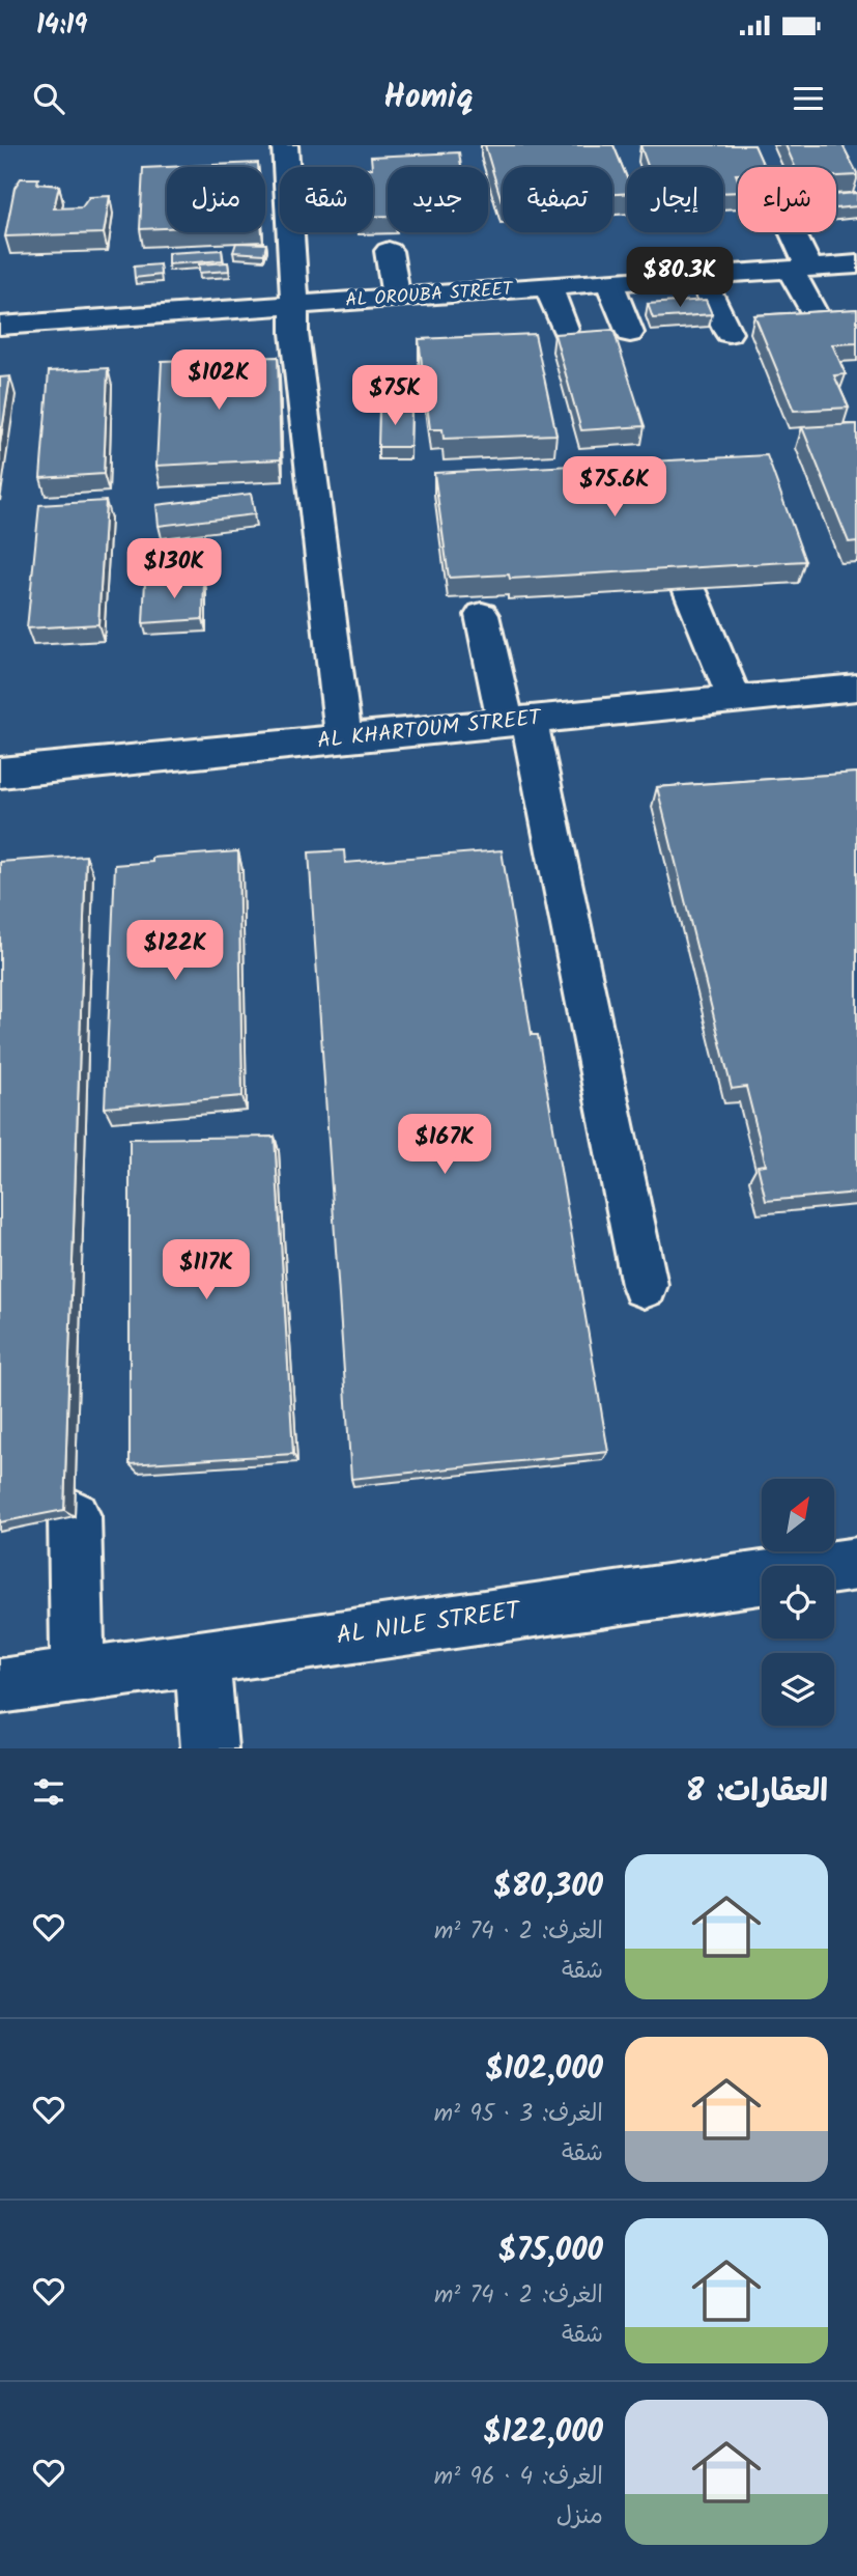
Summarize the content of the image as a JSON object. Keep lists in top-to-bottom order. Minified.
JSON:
{"streets":{"lane":["AL OROUBA STREET","AL KHARTOUM STREET","AL NILE STREET"]},"north":"top right","page":{"status":"14:19","header":"Homiq","chip":["شراء","إيجار","تصفية","جديد","شقة","منزل"],"price":["$80.3K","$102K","$75K","$75.6K","$130K","$122K","$167K","$117K"],"heading":"العقارات: 8","list":[{"name":"$80,300","note":"الغرف: 2 · 74 m² · شقة"},{"name":"$102,000","note":"الغرف: 3 · 95 m² · شقة"},{"name":"$75,000","note":"الغرف: 2 · 74 m² · شقة"},{"name":"$122,000","note":"الغرف: 4 · 96 m² · منزل"}]}}
